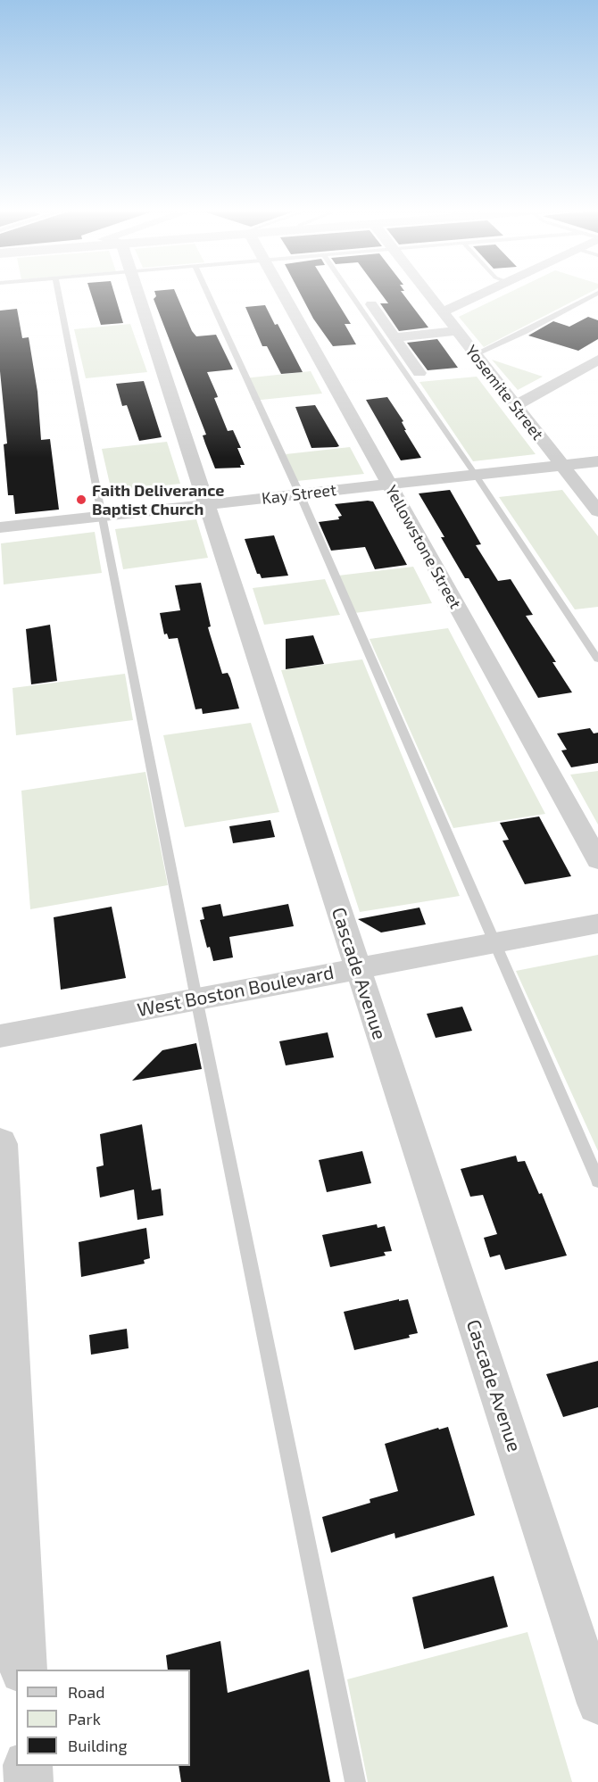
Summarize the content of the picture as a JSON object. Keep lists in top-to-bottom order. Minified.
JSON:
{"streets":{"street":["Yosemite Street","Kay Street","Yellowstone Street","Cascade Avenue","West Boston Boulevard"]},"crossings":[["Yosemite Street","Kay Street"],["Kay Street","Yellowstone Street"],["Kay Street","Cascade Avenue"],["Cascade Avenue","West Boston Boulevard"]],"places":["Faith Deliverance Baptist Church"],"legend":["Road","Park","Building"]}
